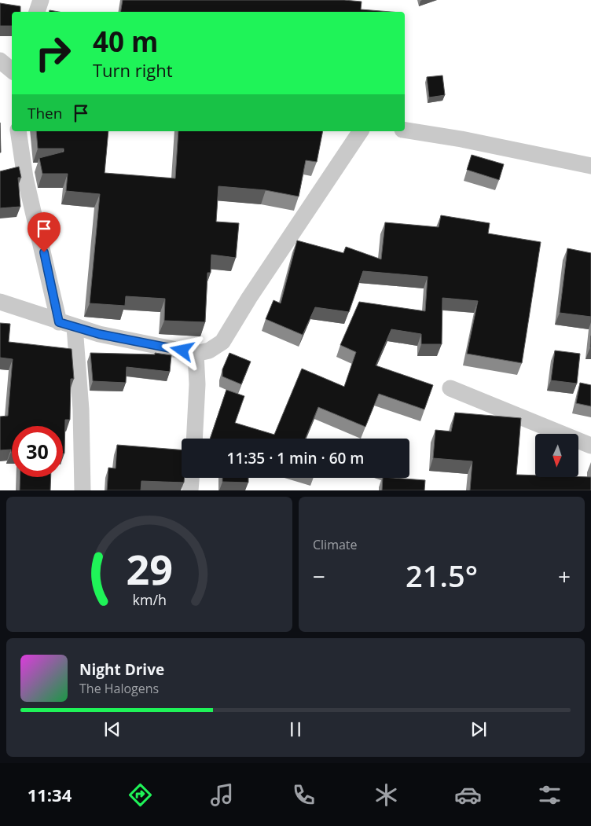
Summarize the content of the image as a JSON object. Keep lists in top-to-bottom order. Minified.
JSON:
{"north":"bottom","page":{"turn":["40 m","Turn right"],"then":"Then","limit":"30","trip":"11:35 · 1 min · 60 m","tile":"Climate","heat":["−","21.5°","+"],"song":["Night Drive","The Halogens"],"tabs":"11:34","gauge":["29","km/h"]}}
